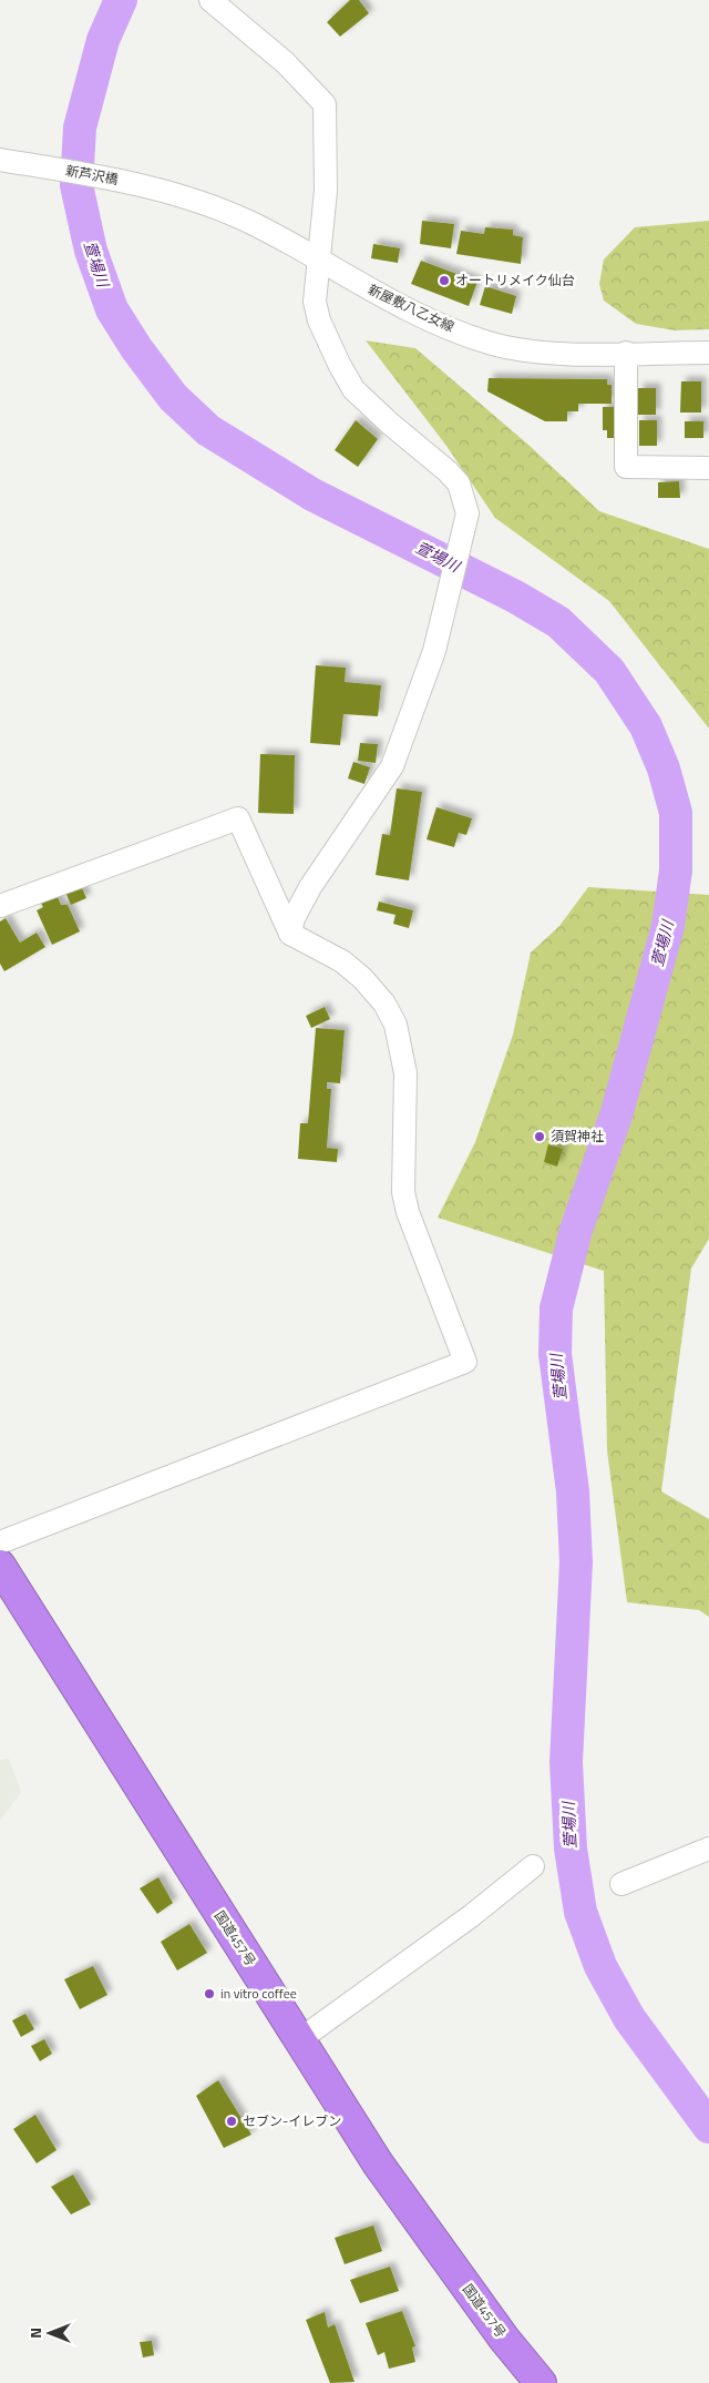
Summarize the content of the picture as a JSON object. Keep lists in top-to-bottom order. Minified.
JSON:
{"streets":{"highway":["国道457号"],"street":["新芦沢橋","新屋敷八乙女線"]},"crossings":[["新芦沢橋","新屋敷八乙女線"]],"water":["萱場川"],"places":["オートリメイク仙台","須賀神社","in vitro coffee","セブン-イレブン"],"north":"left"}
